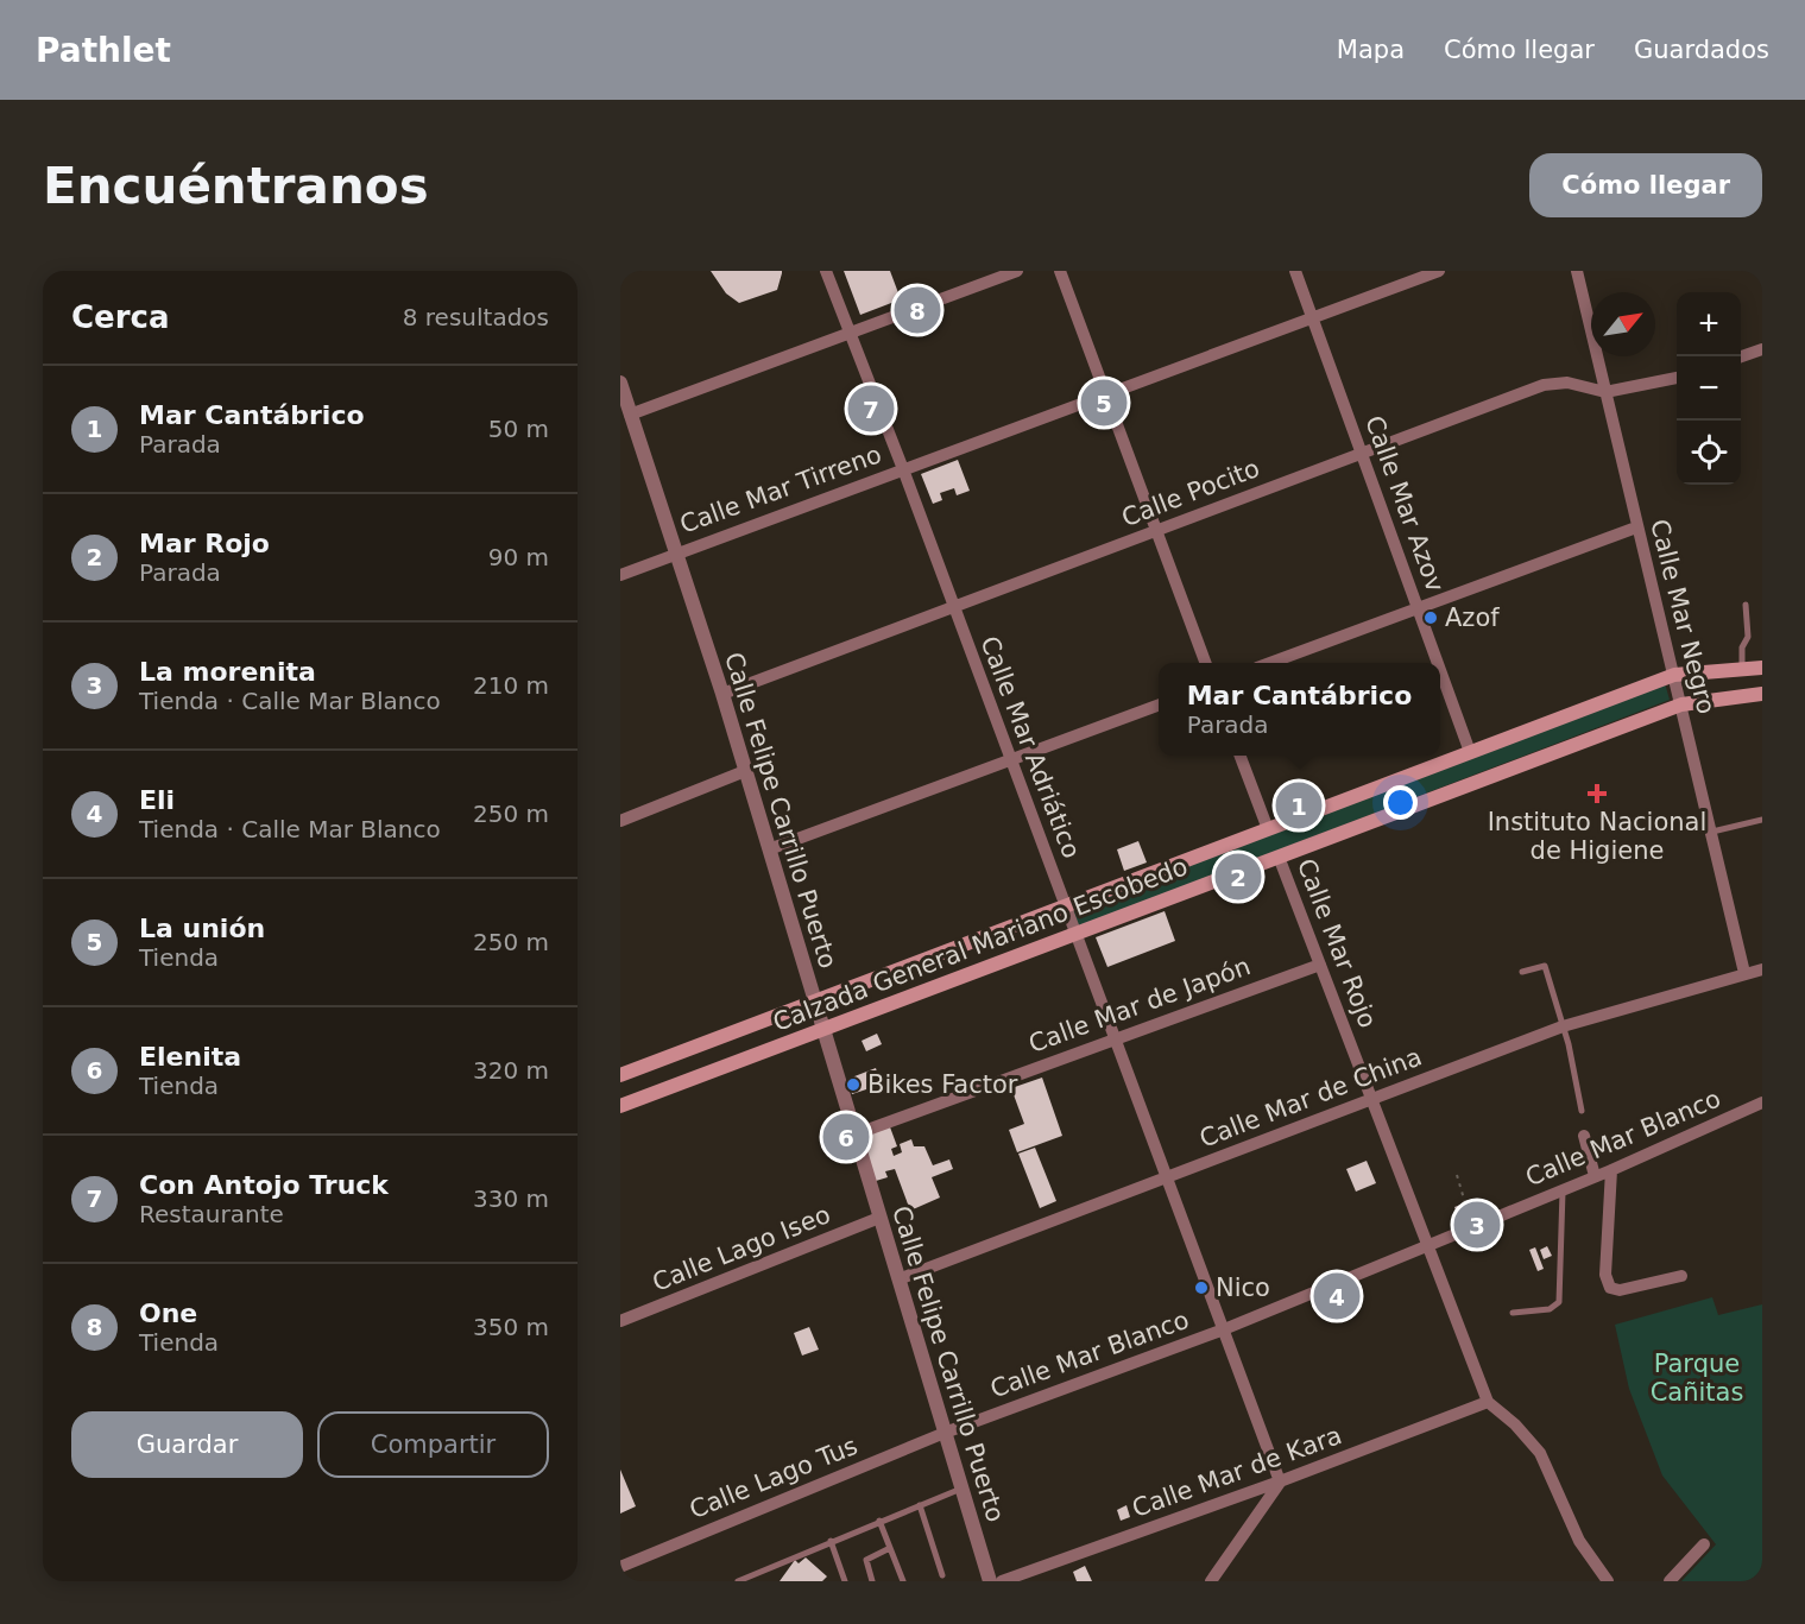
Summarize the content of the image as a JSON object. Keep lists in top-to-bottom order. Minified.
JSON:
{"streets":{"main road":["Calzada General Mariano Escobedo"],"street":["Calle Mar Tirreno","Calle Pocito","Calle Mar Azov","Calle Mar Negro","Calle Mar Adriático","Calle Felipe Carrillo Puerto","Calle Mar Rojo","Calle Mar de Japón","Calle Mar de China","Calle Mar Blanco","Calle Lago Iseo","Calle Mar de Kara","Calle Lago Tus"]},"crossings":[["Calle Mar Tirreno","Calle Mar Azov"],["Calle Mar Tirreno","Calle Mar Adriático"],["Calle Mar Tirreno","Calle Felipe Carrillo Puerto"],["Calle Pocito","Calle Mar Azov"],["Calle Pocito","Calle Mar Negro"],["Calle Pocito","Calle Mar Adriático"],["Calle Pocito","Calle Felipe Carrillo Puerto"],["Calle Mar Azov","Calzada General Mariano Escobedo"],["Calle Mar Negro","Calzada General Mariano Escobedo"],["Calle Mar Negro","Calle Mar de China"],["Calle Mar Adriático","Calzada General Mariano Escobedo"],["Calle Mar Adriático","Calle Mar de Japón"],["Calle Mar Adriático","Calle Mar de China"],["Calle Mar Adriático","Calle Mar Blanco"],["Calle Mar Adriático","Calle Mar de Kara"],["Calle Felipe Carrillo Puerto","Calzada General Mariano Escobedo"],["Calle Felipe Carrillo Puerto","Calle Mar de Japón"],["Calle Felipe Carrillo Puerto","Calle Mar de China"],["Calle Felipe Carrillo Puerto","Calle Mar Blanco"],["Calle Felipe Carrillo Puerto","Calle Lago Iseo"],["Calle Felipe Carrillo Puerto","Calle Lago Tus"],["Calle Mar Rojo","Calzada General Mariano Escobedo"],["Calle Mar Rojo","Calle Mar de Japón"],["Calle Mar Rojo","Calle Mar de China"],["Calle Mar Rojo","Calle Mar Blanco"],["Calle Mar Rojo","Calle Mar de Kara"],["Calle Mar Blanco","Calle Lago Tus"]],"parks":["Parque Cañitas"],"places":{"other":["Azof","Bikes Factor","Nico"],"health":["Instituto Nacional de Higiene"]},"north":"top right","page":{"header":"Pathlet","nav":["Mapa","Cómo llegar","Guardados"],"buttons":["Cómo llegar",["Guardar","Compartir"]],"title":"Encuéntranos","heading":["Cerca","8 resultados"],"pins":["8","5","7","1","2","6","3","4"],"map_buttons":["+","−"],"list":[{"mark":"1","name":"Mar Cantábrico","note":"Parada","value":"50 m"},{"mark":"2","name":"Mar Rojo","note":"Parada","value":"90 m"},{"mark":"3","name":"La morenita","note":"Tienda · Calle Mar Blanco","value":"210 m"},{"mark":"4","name":"Eli","note":"Tienda · Calle Mar Blanco","value":"250 m"},{"mark":"5","name":"La unión","note":"Tienda","value":"250 m"},{"mark":"6","name":"Elenita","note":"Tienda","value":"320 m"},{"mark":"7","name":"Con Antojo Truck","note":"Restaurante","value":"330 m"},{"mark":"8","name":"One","note":"Tienda","value":"350 m"}],"popup":["Mar Cantábrico","Parada"]}}
